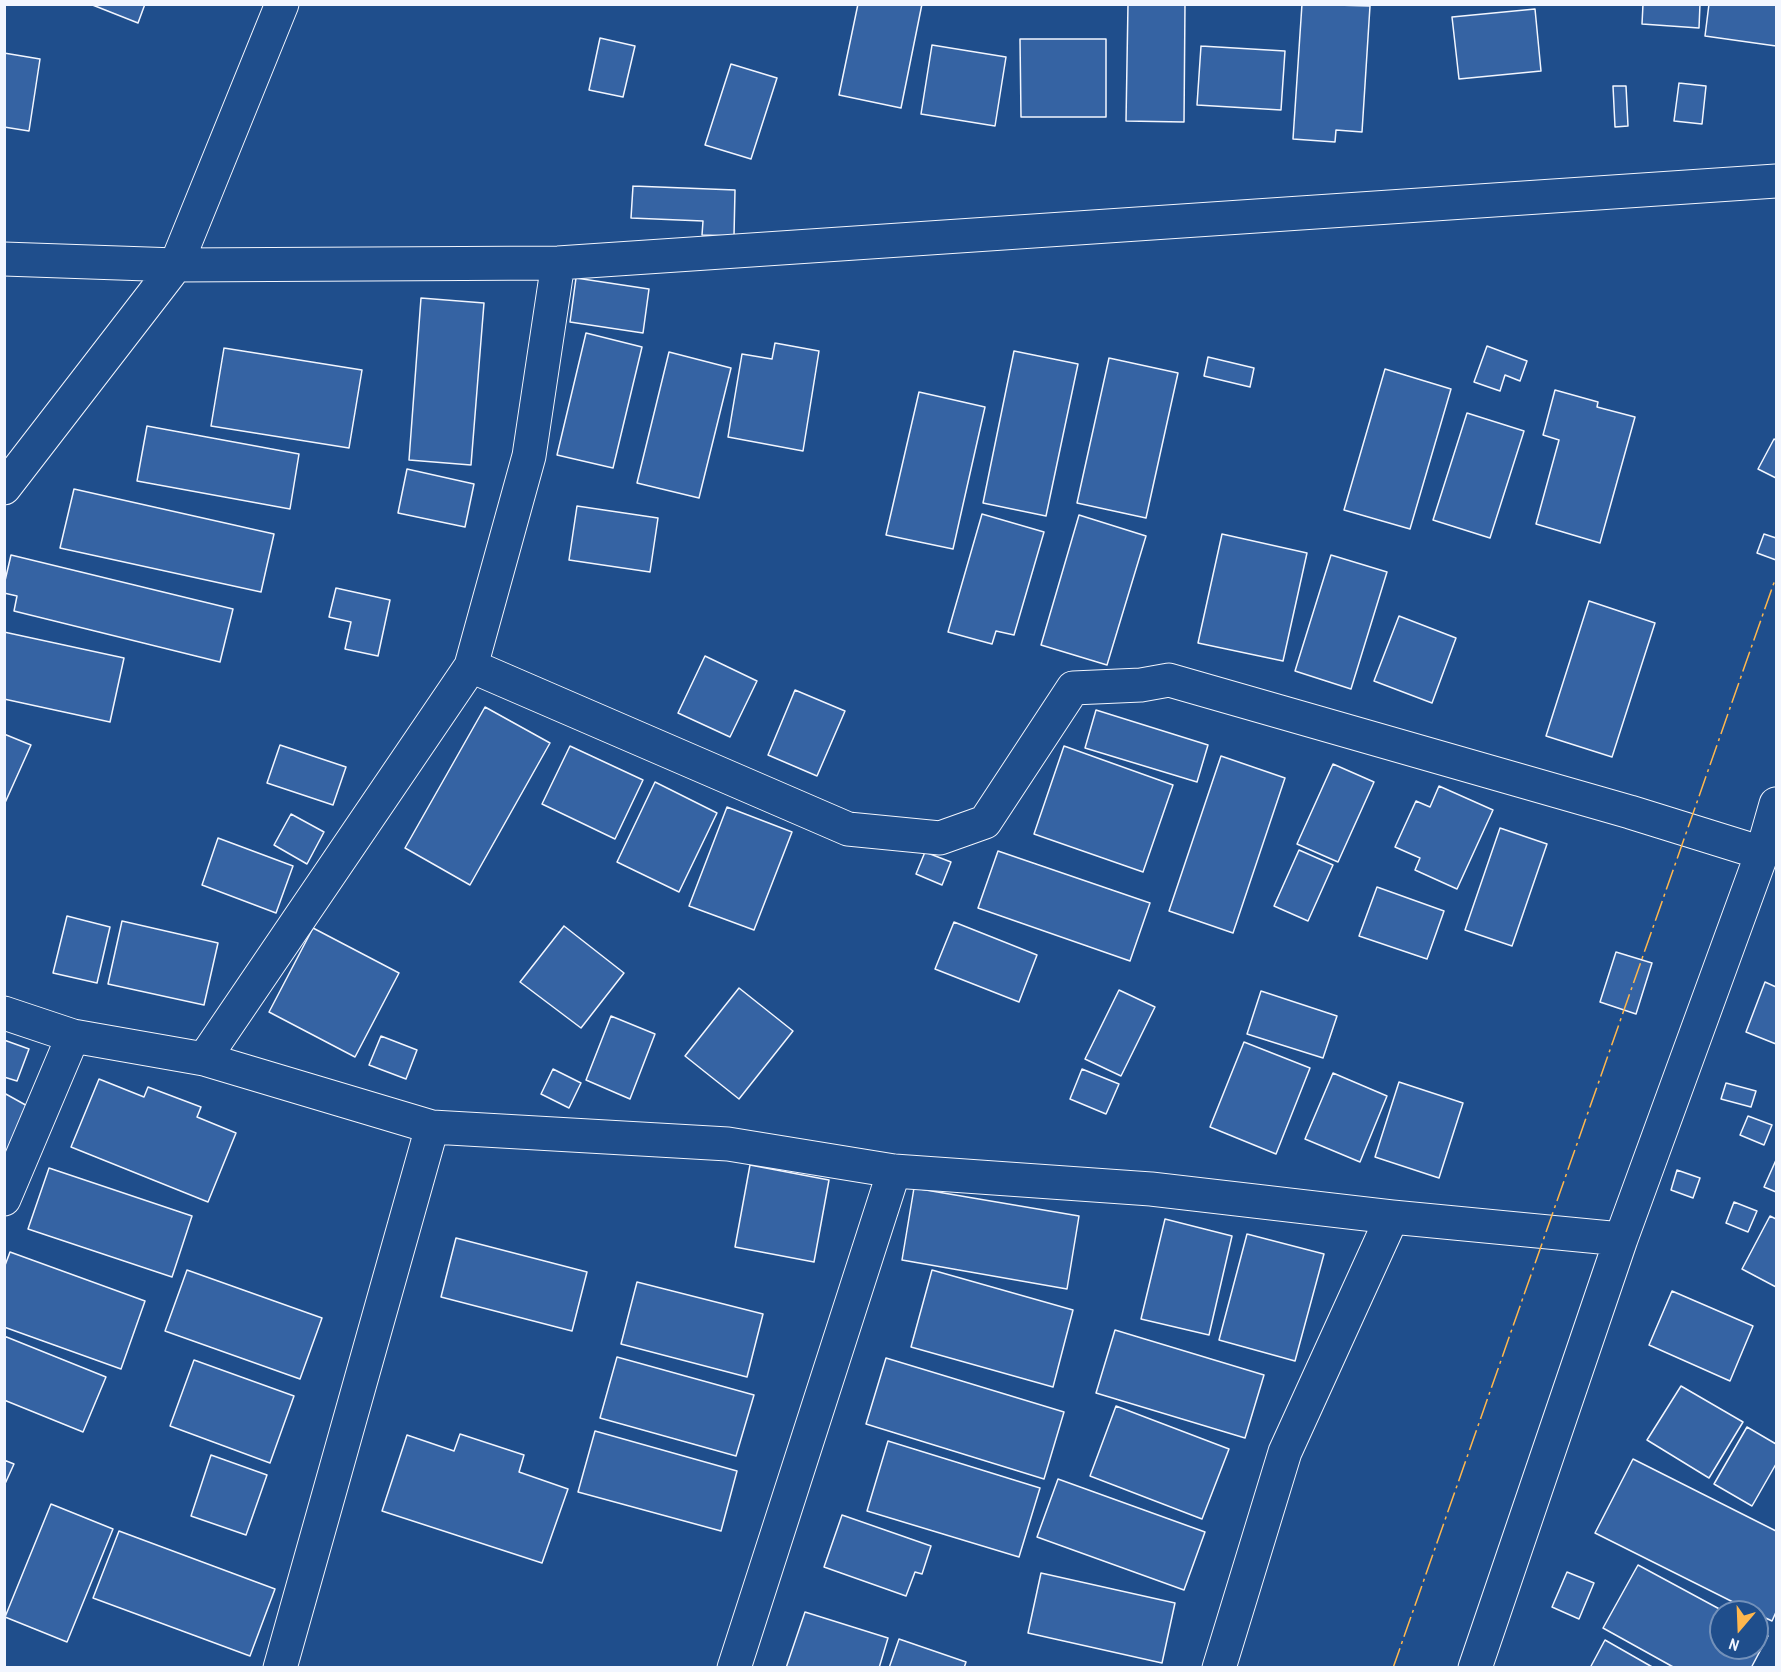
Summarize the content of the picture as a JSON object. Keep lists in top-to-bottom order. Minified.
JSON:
{"north":"bottom"}
